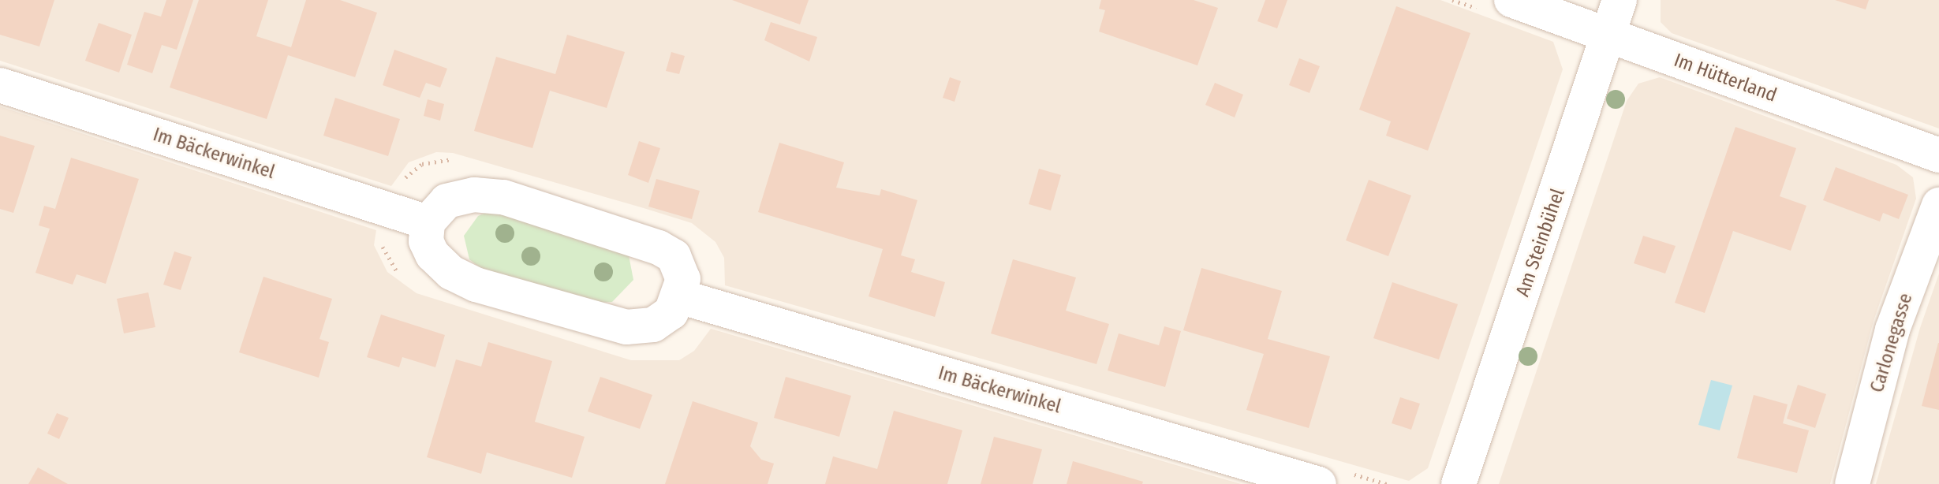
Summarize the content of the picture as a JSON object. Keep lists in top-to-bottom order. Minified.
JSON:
{"streets":{"street":["Im Hütterland","Im Bäckerwinkel","Am Steinbühel","Carlonegasse"]},"crossings":[["Im Hütterland","Am Steinbühel"]]}
